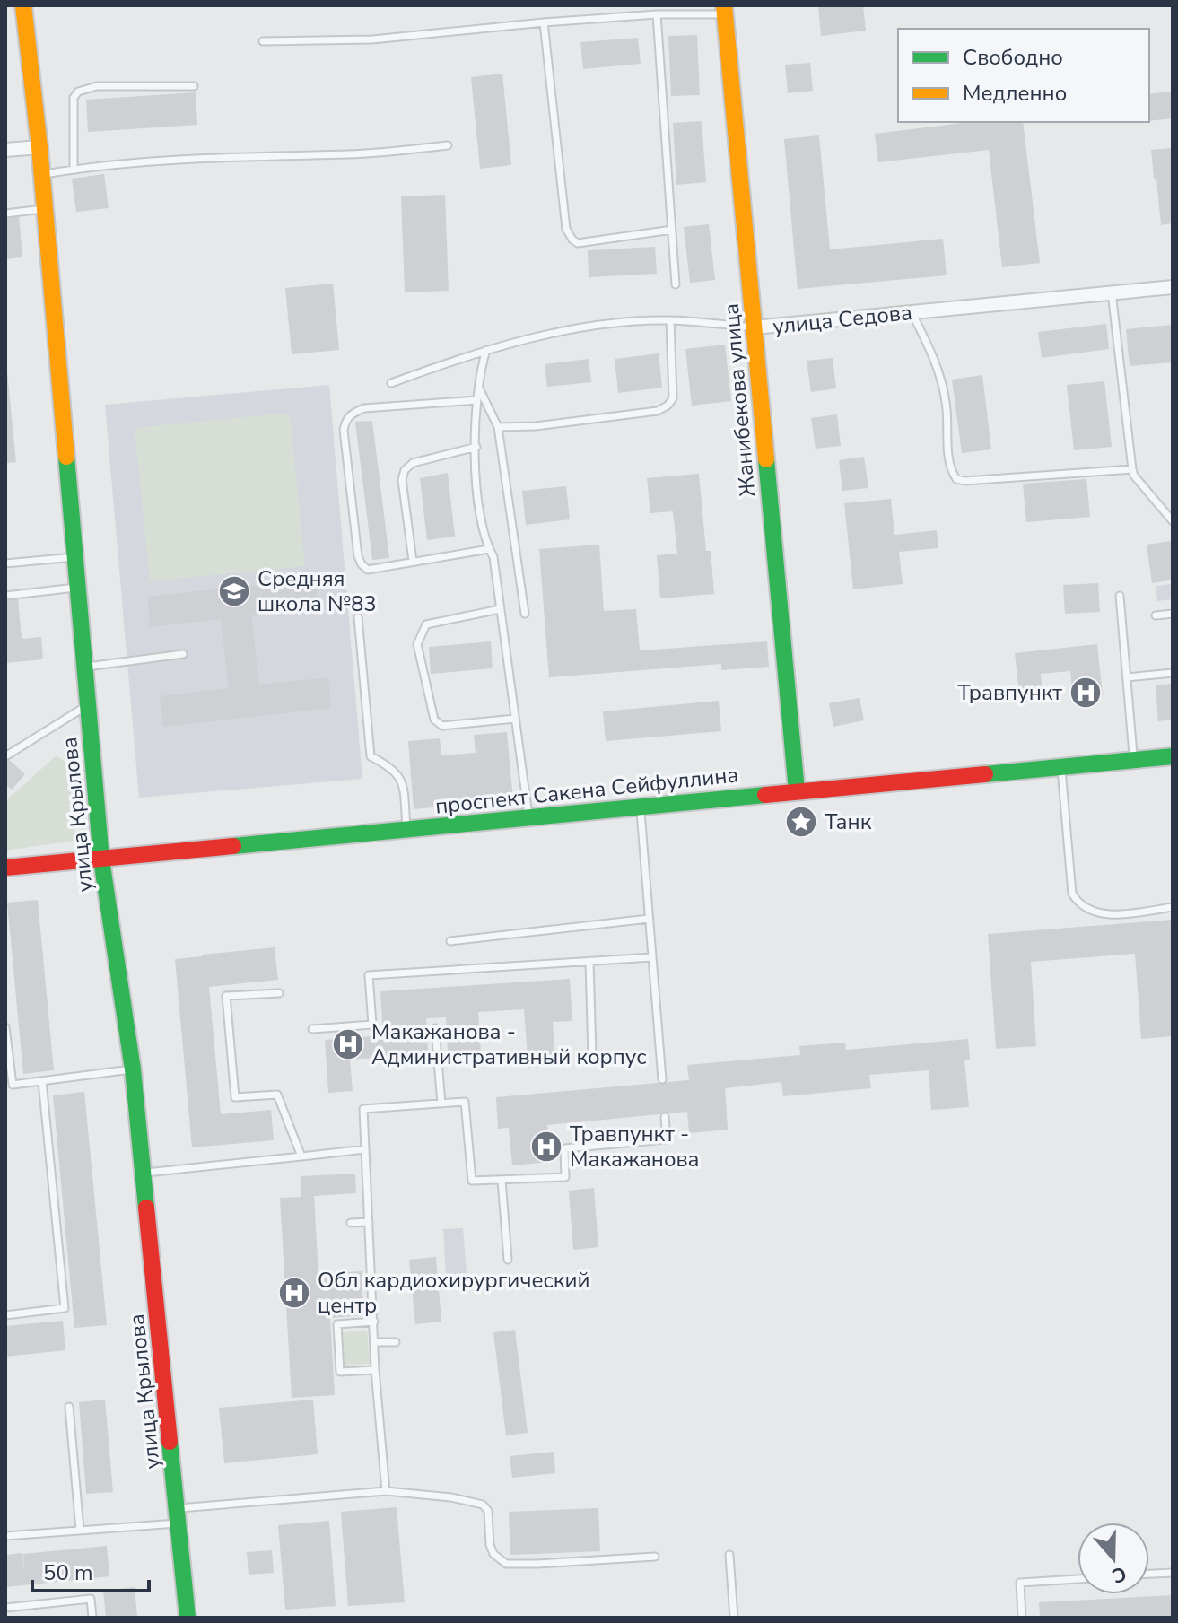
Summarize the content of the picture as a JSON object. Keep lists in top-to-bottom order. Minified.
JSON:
{"streets":{"street":["улица Седова","Жанибекова улица","проспект Сакена Сейфуллина","улица Крылова"]},"crossings":[["улица Седова","Жанибекова улица"],["Жанибекова улица","проспект Сакена Сейфуллина"],["проспект Сакена Сейфуллина","улица Крылова"]],"places":{"school or university":["Средняя школа №83"],"hospital":["Травпункт","Макажанова - Административный корпус","Травпункт - Макажанова","Обл кардиохирургический центр"],"place":["Танк"]},"legend":["Свободно","Медленно"],"scale_bar":"50 m","north":"bottom"}
